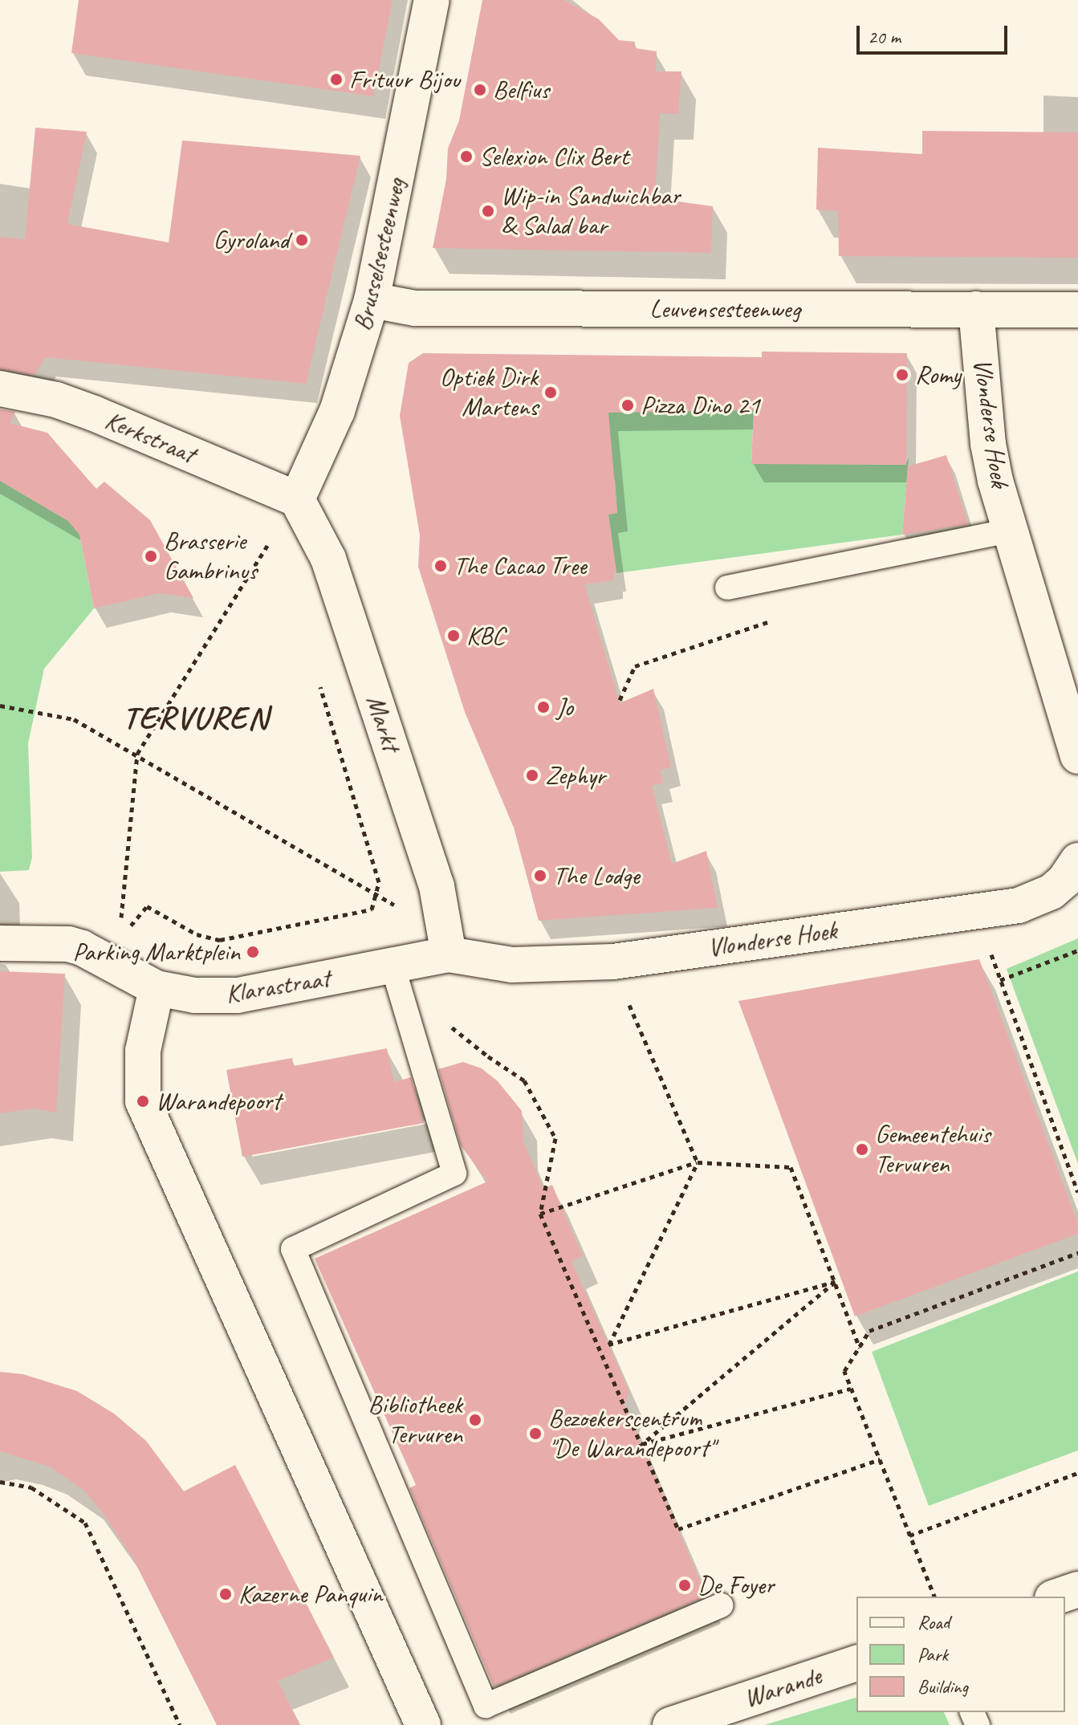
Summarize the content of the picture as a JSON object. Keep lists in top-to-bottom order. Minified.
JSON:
{"streets":{"street":["Brusselsesteenweg","Leuvensesteenweg","Vlonderse Hoek","Kerkstraat","Markt","Klarastraat","Warande"]},"crossings":[["Brusselsesteenweg","Leuvensesteenweg"],["Brusselsesteenweg","Kerkstraat"],["Brusselsesteenweg","Markt"],["Leuvensesteenweg","Vlonderse Hoek"],["Vlonderse Hoek","Markt"],["Vlonderse Hoek","Klarastraat"],["Kerkstraat","Markt"],["Markt","Klarastraat"]],"districts":["TERVUREN"],"places":["Frituur Bijou","Belfius","Selexion Clix Bert","Wip-in Sandwichbar & Salad bar","Gyroland","Romy","Optiek Dirk Martens","Pizza Dino 21","Brasserie Gambrinus","The Cacao Tree","KBC","Jo","Zephyr","The Lodge","Parking Marktplein","Warandepoort","Gemeentehuis Tervuren","Bibliotheek Tervuren","Bezoekerscentrum \"De Warandepoort\"","De Foyer","Kazerne Panquin"],"legend":["Road","Park","Building"],"scale_bar":"20 m"}
